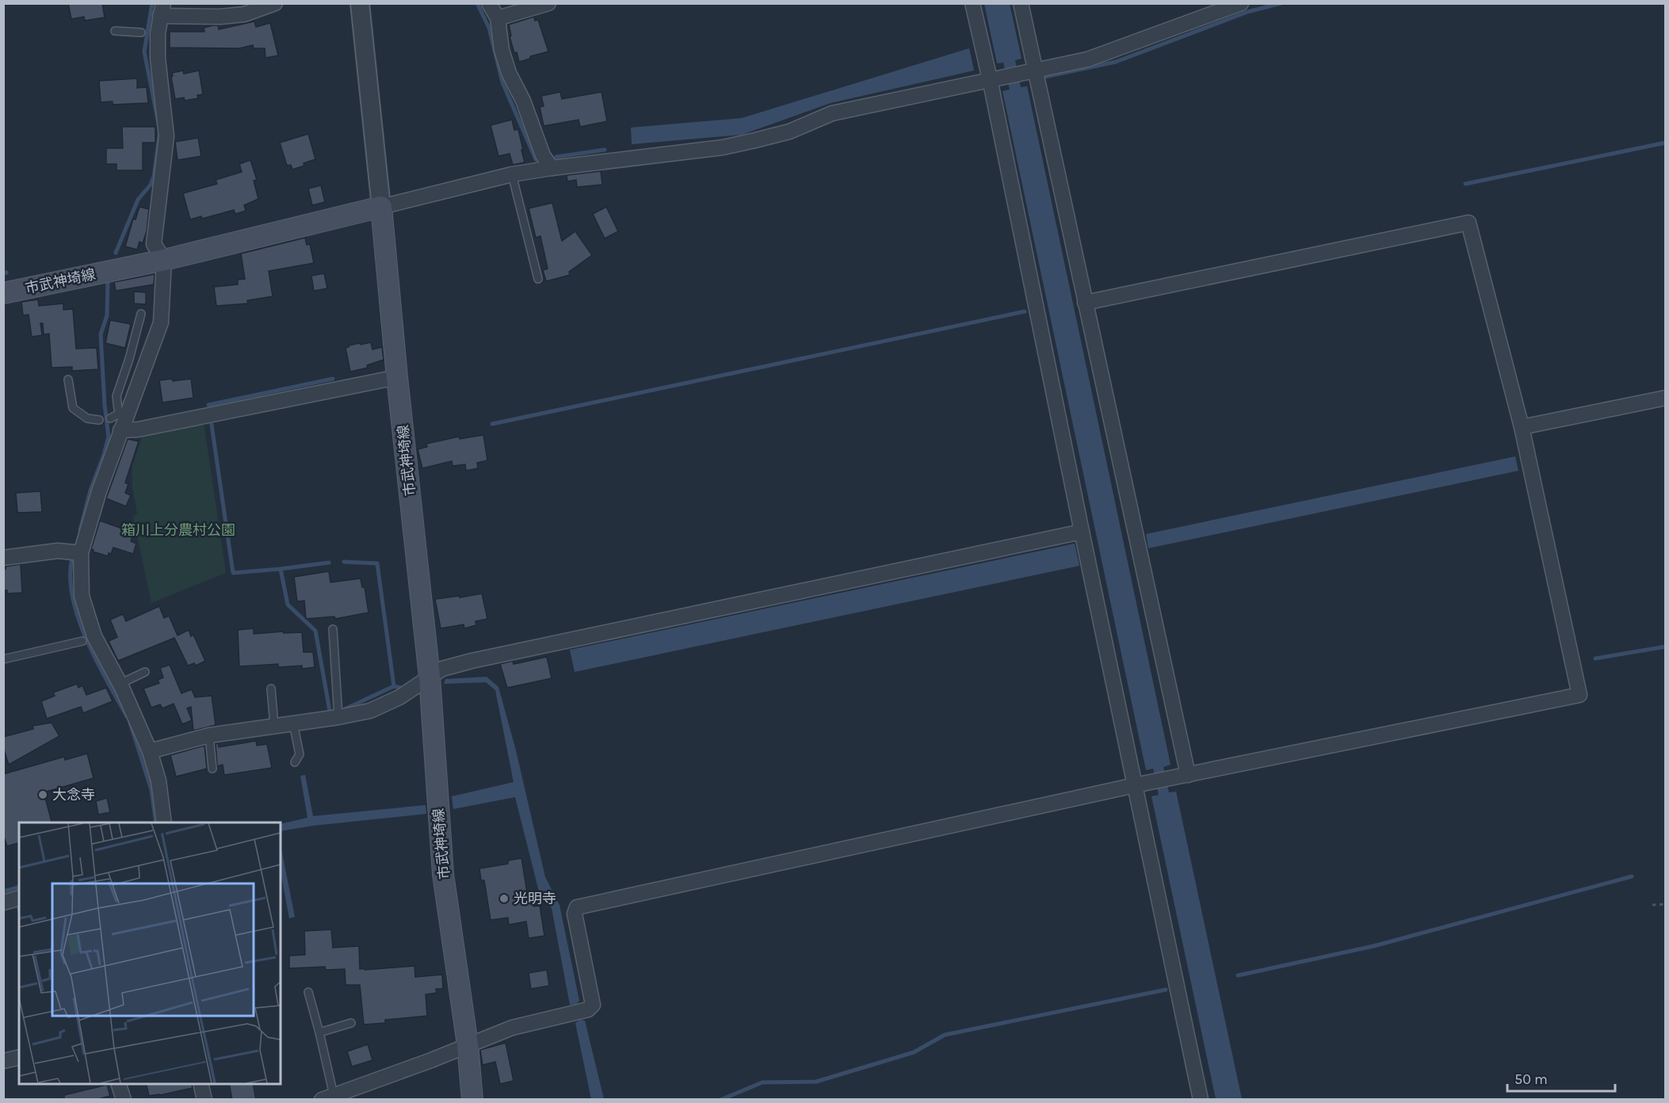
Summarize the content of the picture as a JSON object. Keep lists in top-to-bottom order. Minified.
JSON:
{"streets":{"main road":["市武神埼線"]},"parks":["箱川上分農村公園"],"places":["大念寺","光明寺"],"scale_bar":"50 m"}
